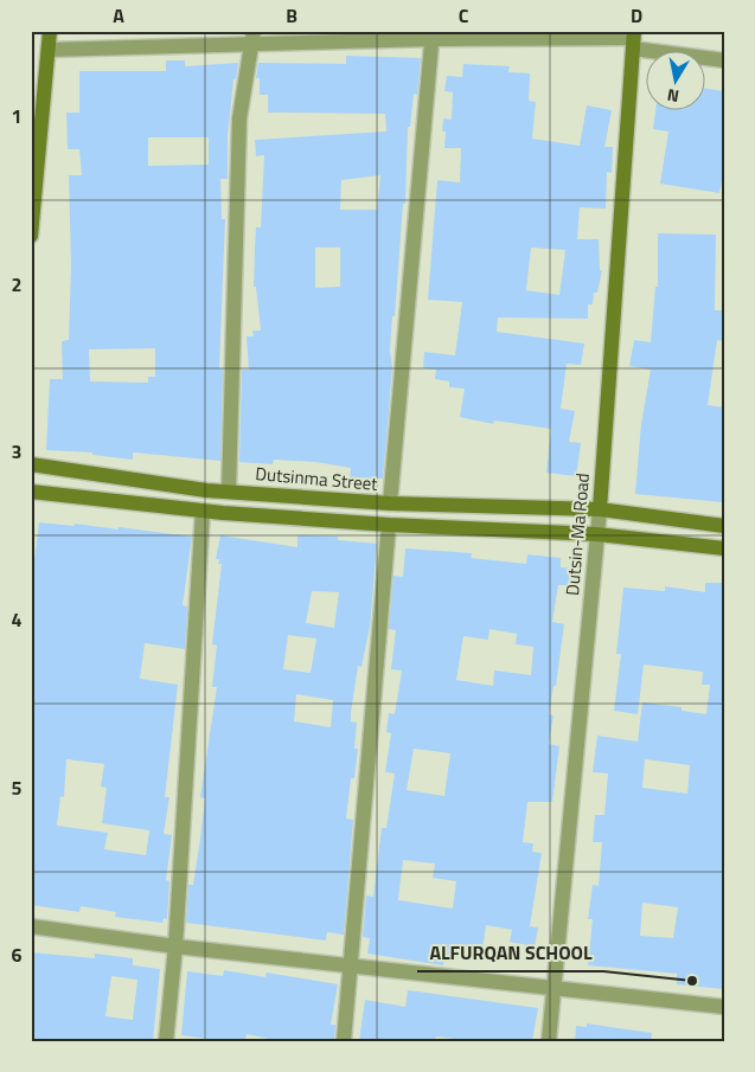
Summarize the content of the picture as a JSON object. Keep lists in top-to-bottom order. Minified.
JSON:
{"streets":{"street":["Dutsinma Street","Dutsin-Ma Road"]},"crossings":[["Dutsinma Street","Dutsin-Ma Road"]],"places":["ALFURQAN SCHOOL"],"north":"bottom","grid":{"columns":["A","B","C","D"],"rows":["1","2","3","4","5","6"]}}
